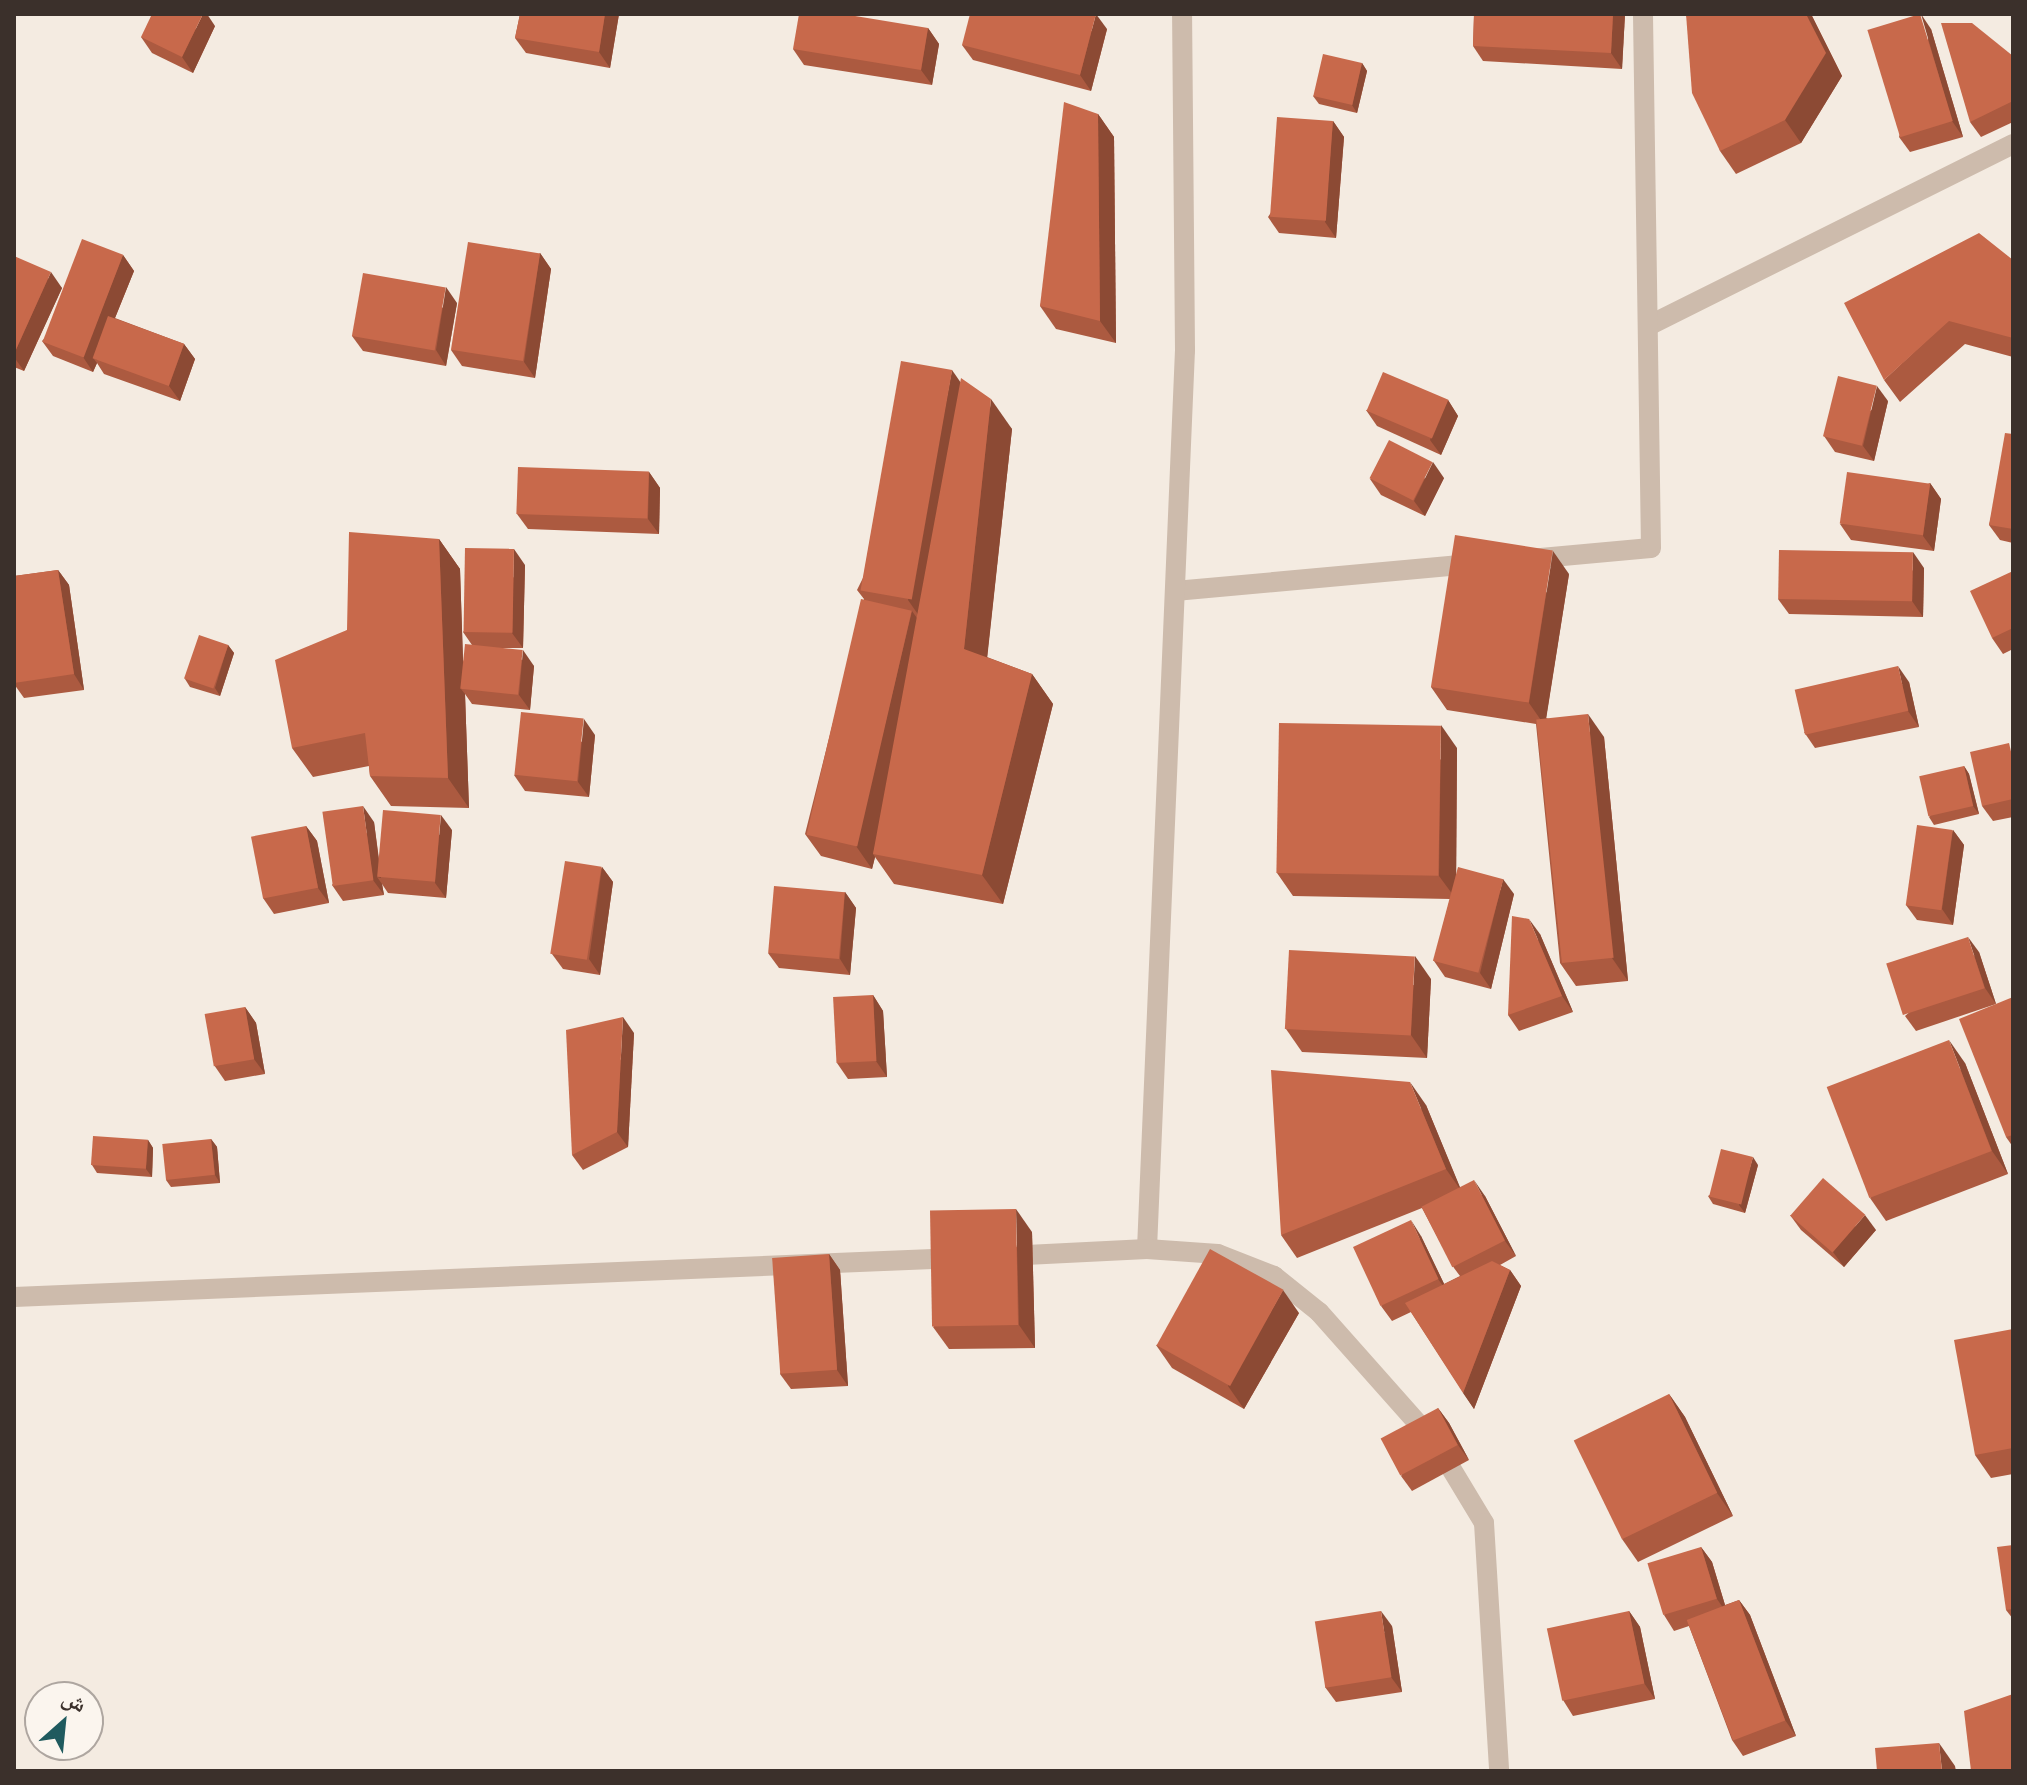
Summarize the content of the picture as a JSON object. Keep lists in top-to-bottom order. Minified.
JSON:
{"north":"top right"}
